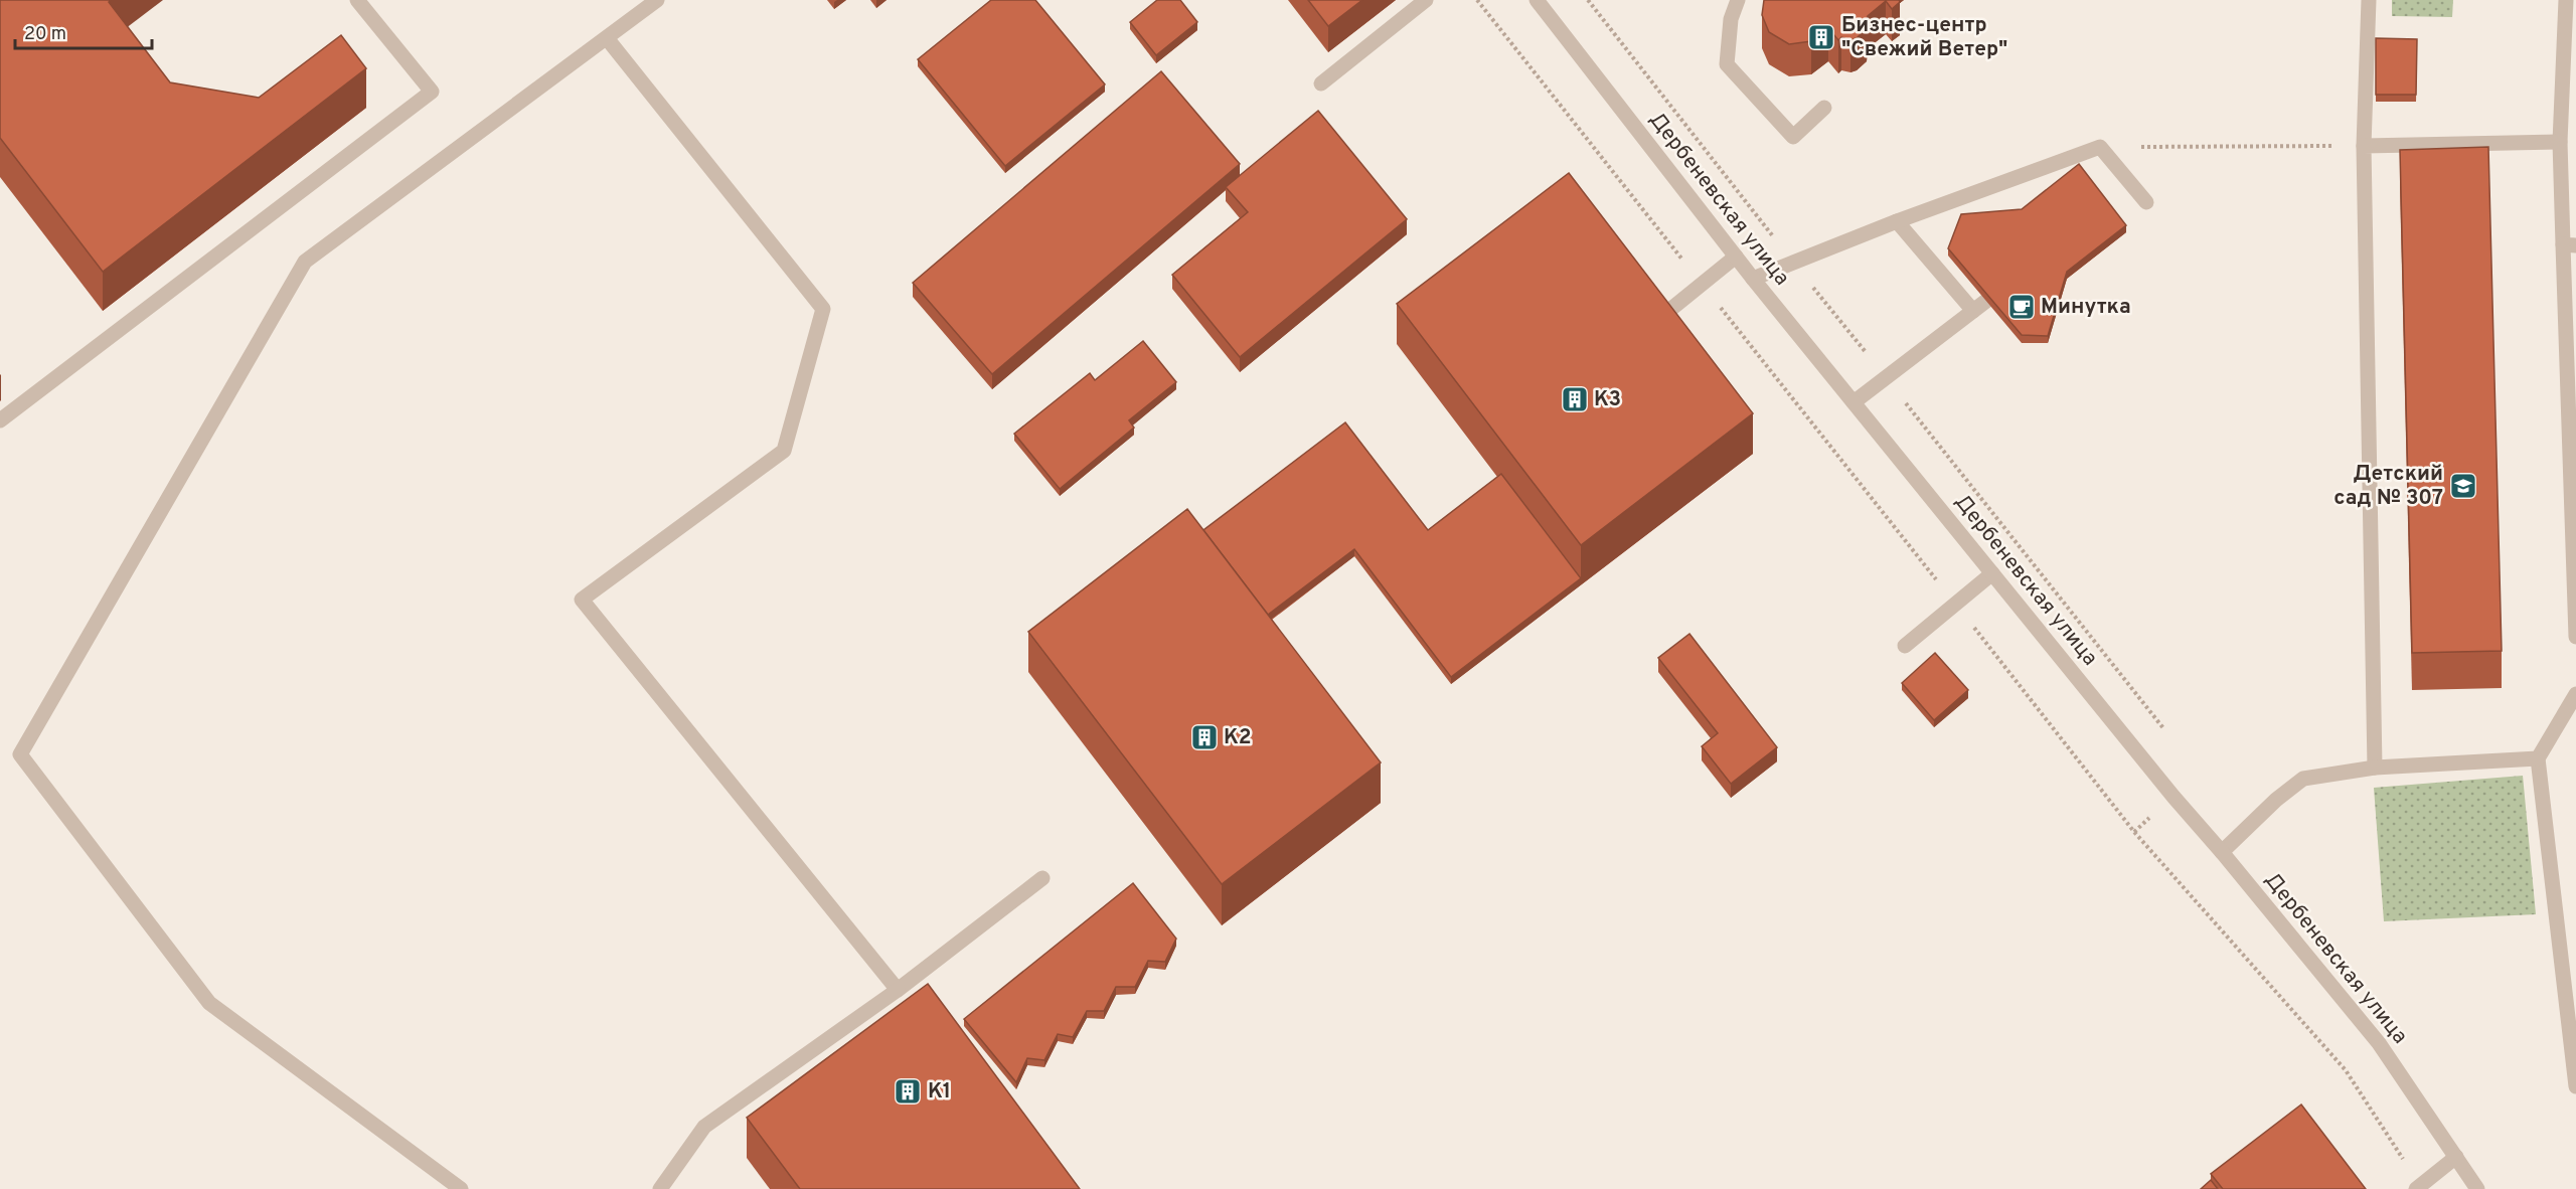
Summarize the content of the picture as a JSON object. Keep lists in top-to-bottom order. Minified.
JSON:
{"streets":{"street":["Дербеневская улица"]},"places":{"building":["Бизнес-центр \"Свежий Ветер\"","К3","К2","К1"],"cafe":["Минутка"],"school or university":["Детский сад № 307"]},"scale_bar":"20 m"}
